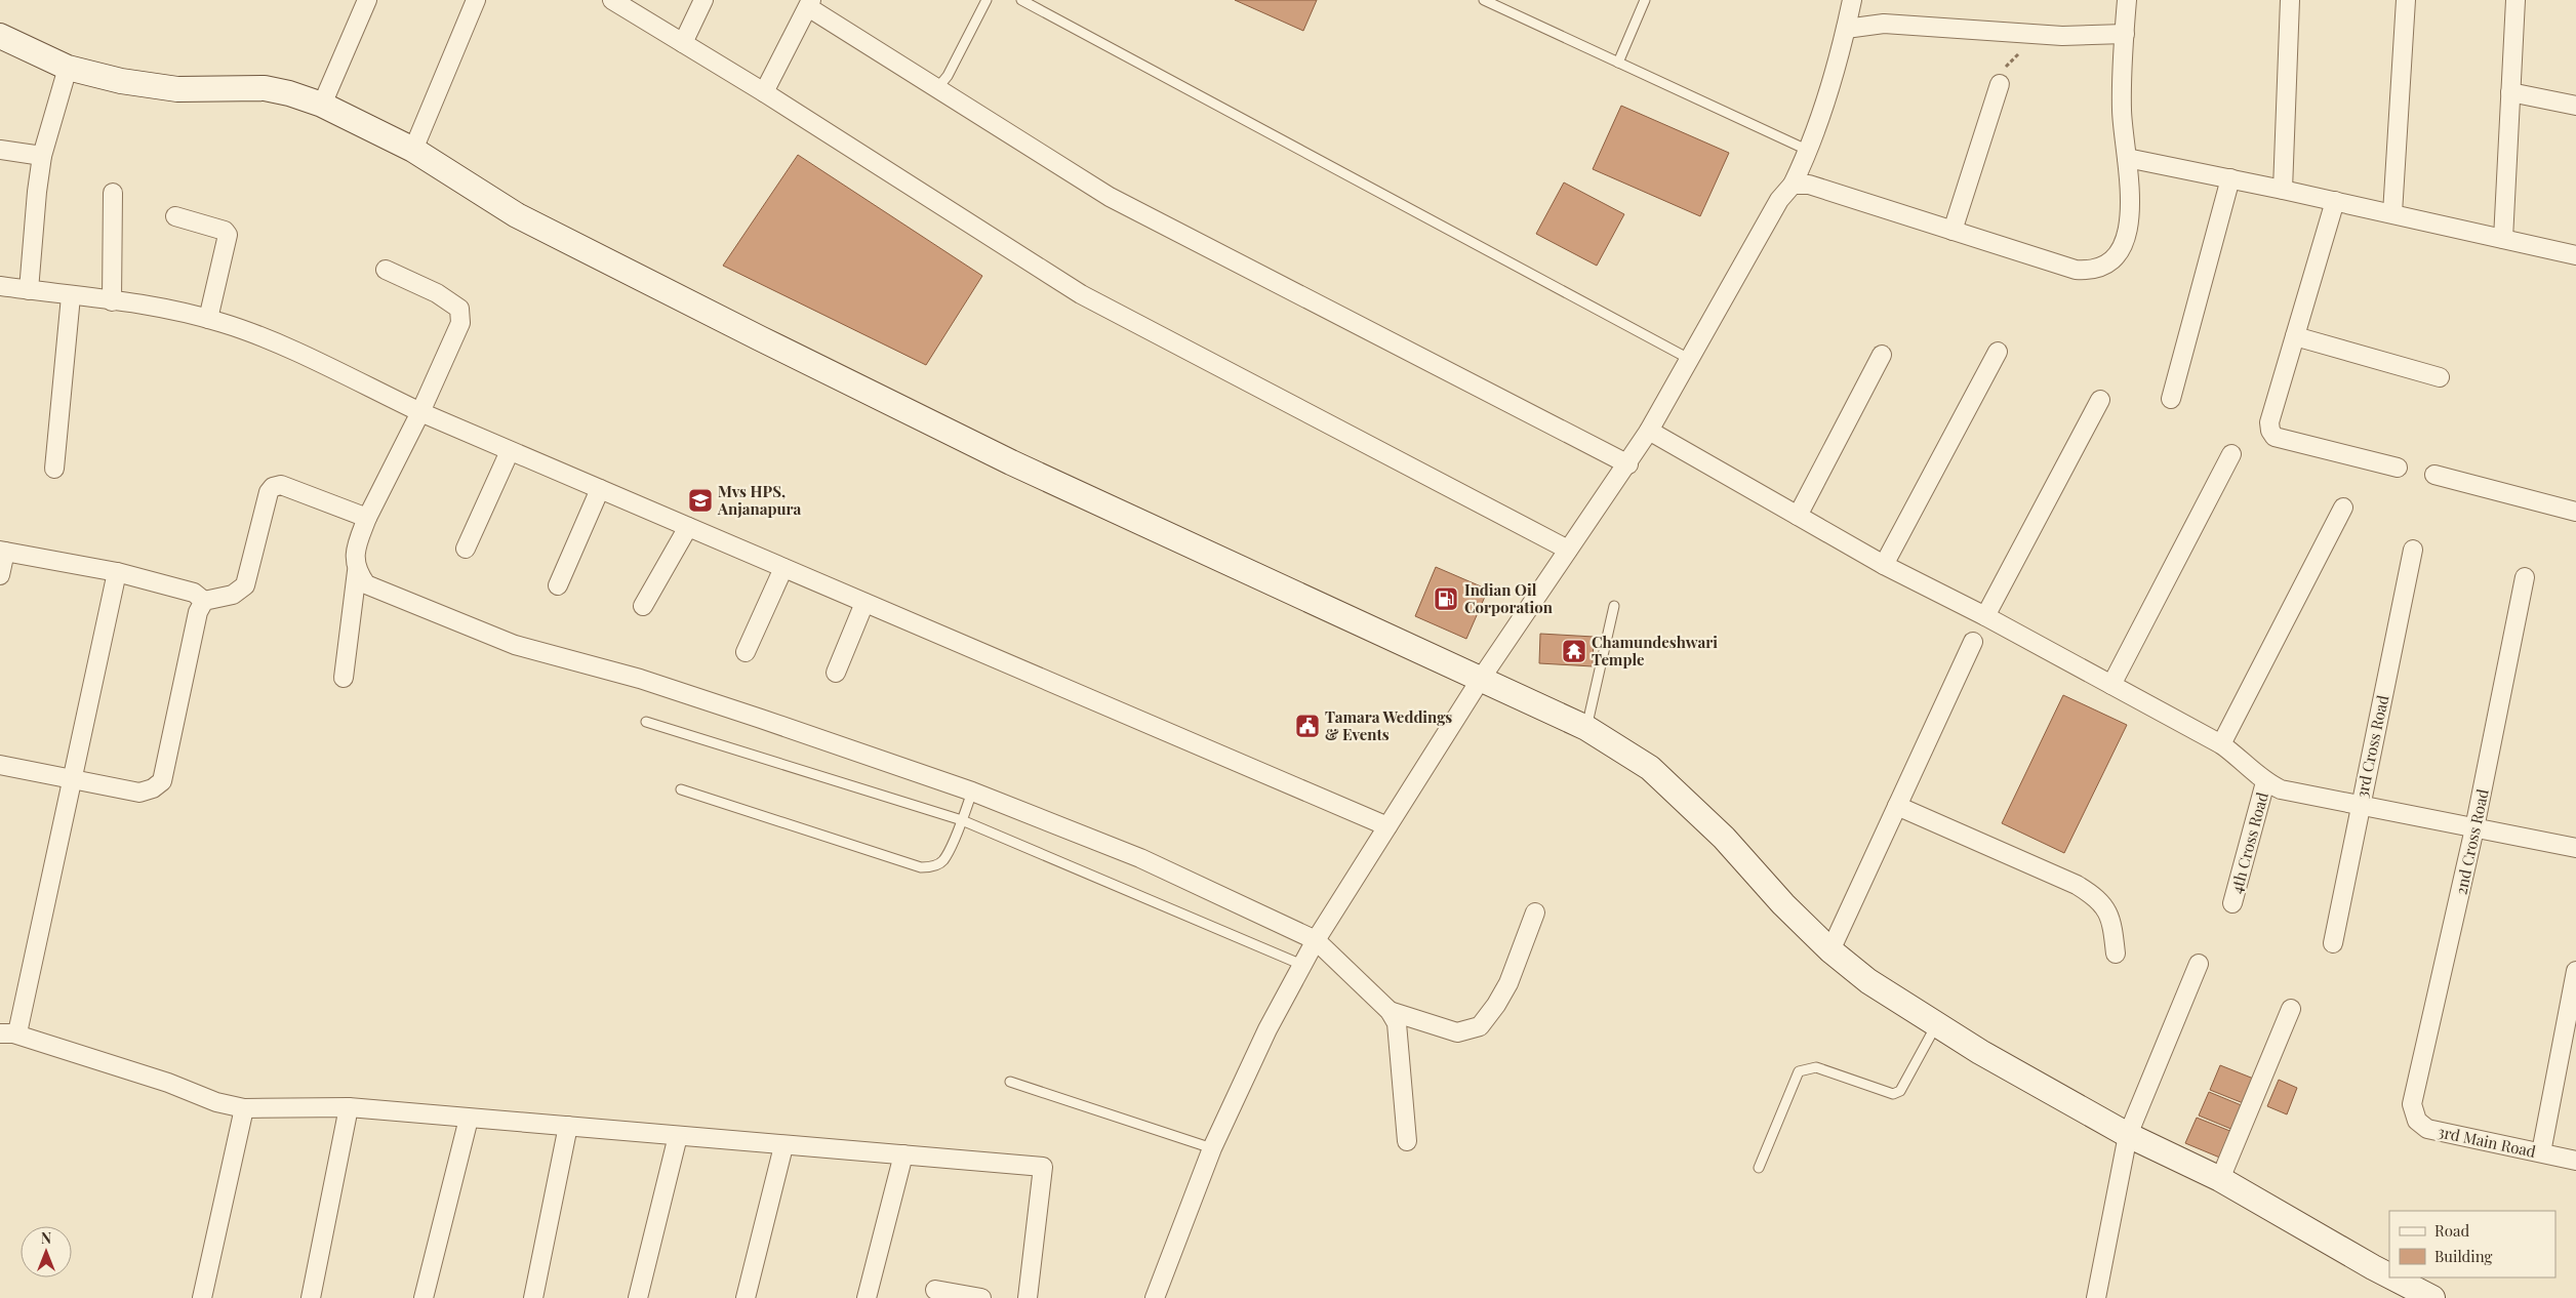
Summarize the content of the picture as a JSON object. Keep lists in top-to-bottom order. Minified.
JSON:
{"streets":{"street":["3rd Cross Road","2nd Cross Road","4th Cross Road","3rd Main Road"]},"crossings":[["2nd Cross Road","3rd Main Road"]],"places":{"school or university":["Mvs HPS, Anjanapura"],"fuel station":["Indian Oil Corporation"],"temple":["Chamundeshwari Temple"],"public building":["Tamara Weddings & Events"]},"legend":["Road","Building"],"north":"top"}
